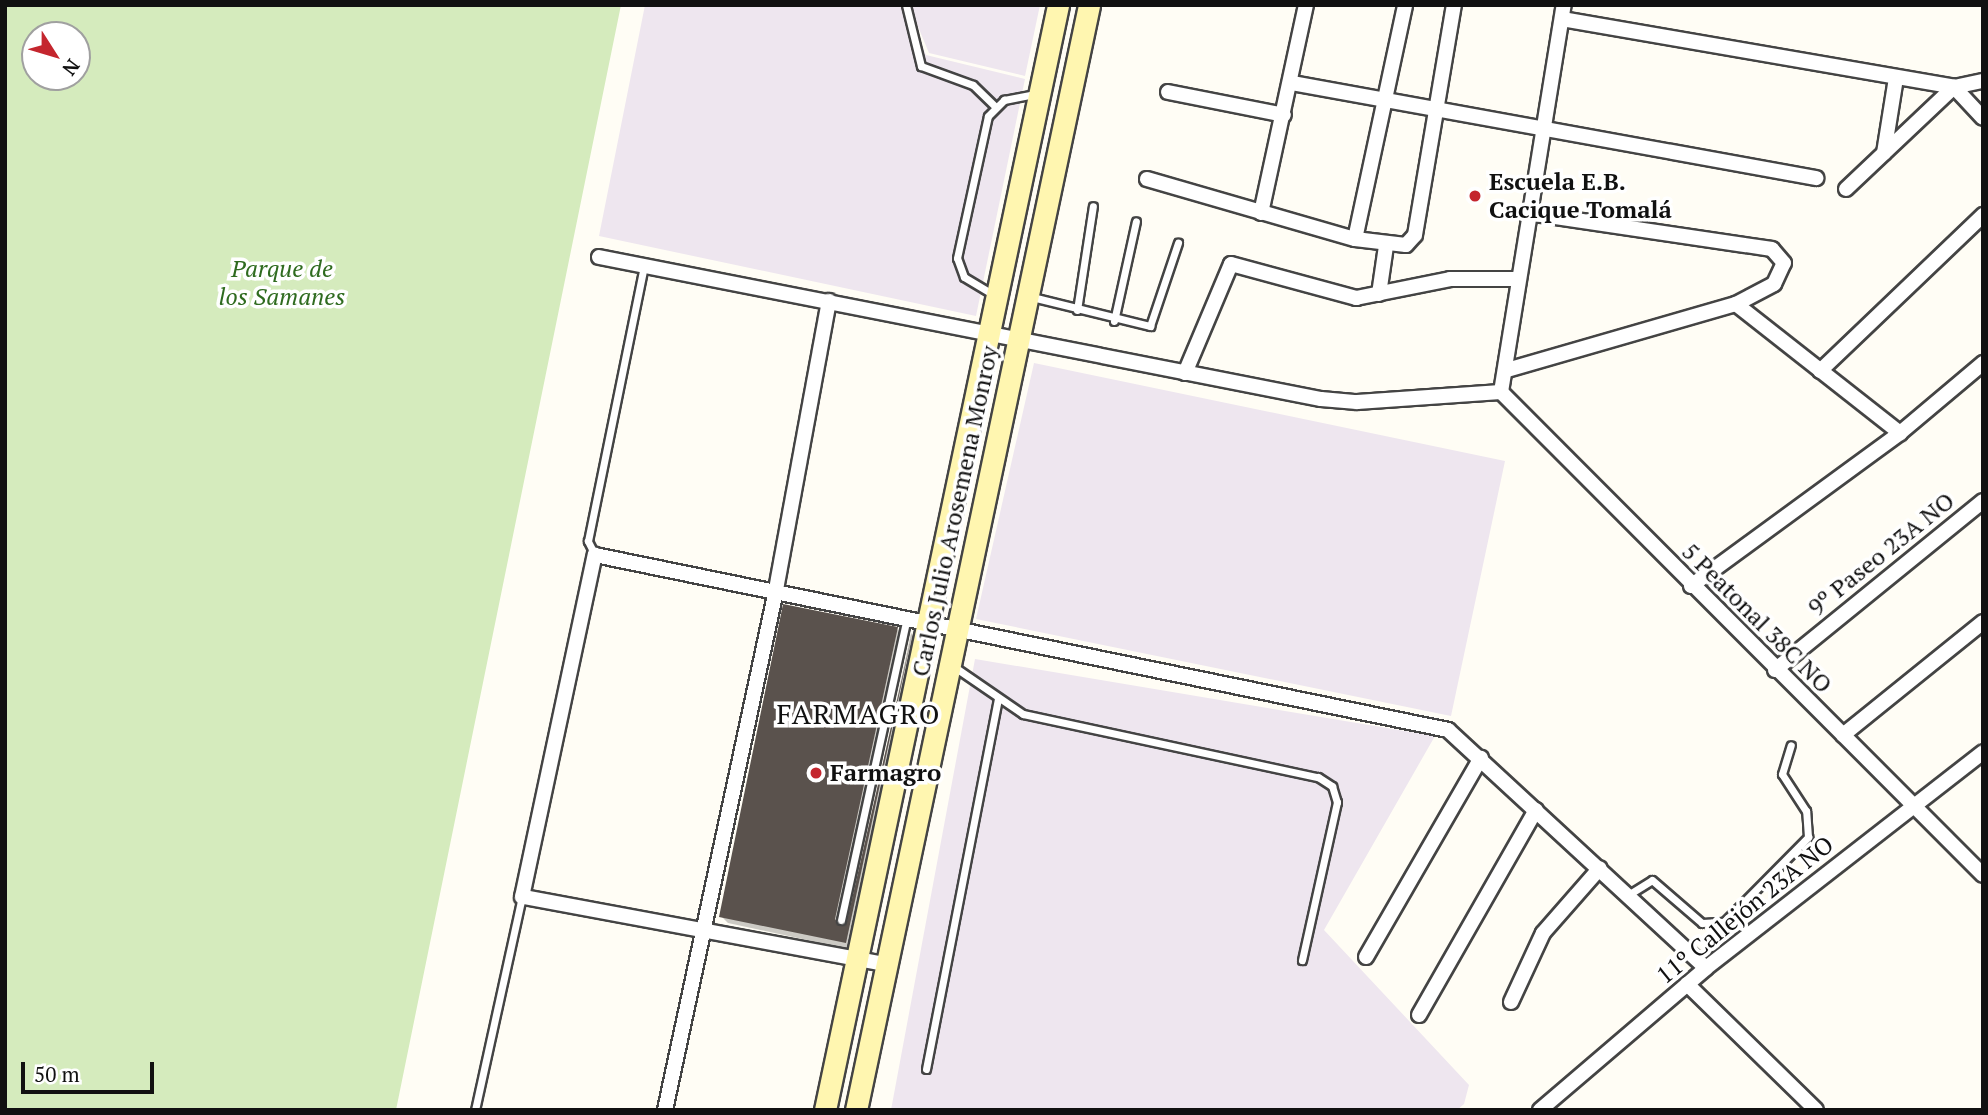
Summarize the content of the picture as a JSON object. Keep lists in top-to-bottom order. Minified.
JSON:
{"streets":{"main road":["Carlos Julio Arosemena Monroy"],"street":["9º Paseo 23A NO","5 Peatonal 38C NO","11º Callejón 23A NO"]},"crossings":[["9º Paseo 23A NO","5 Peatonal 38C NO"],["5 Peatonal 38C NO","11º Callejón 23A NO"]],"districts":["FARMAGRO"],"parks":["Parque de los Samanes"],"places":["Escuela E.B. Cacique Tomalá","Farmagro"],"scale_bar":"50 m","north":"bottom right"}
